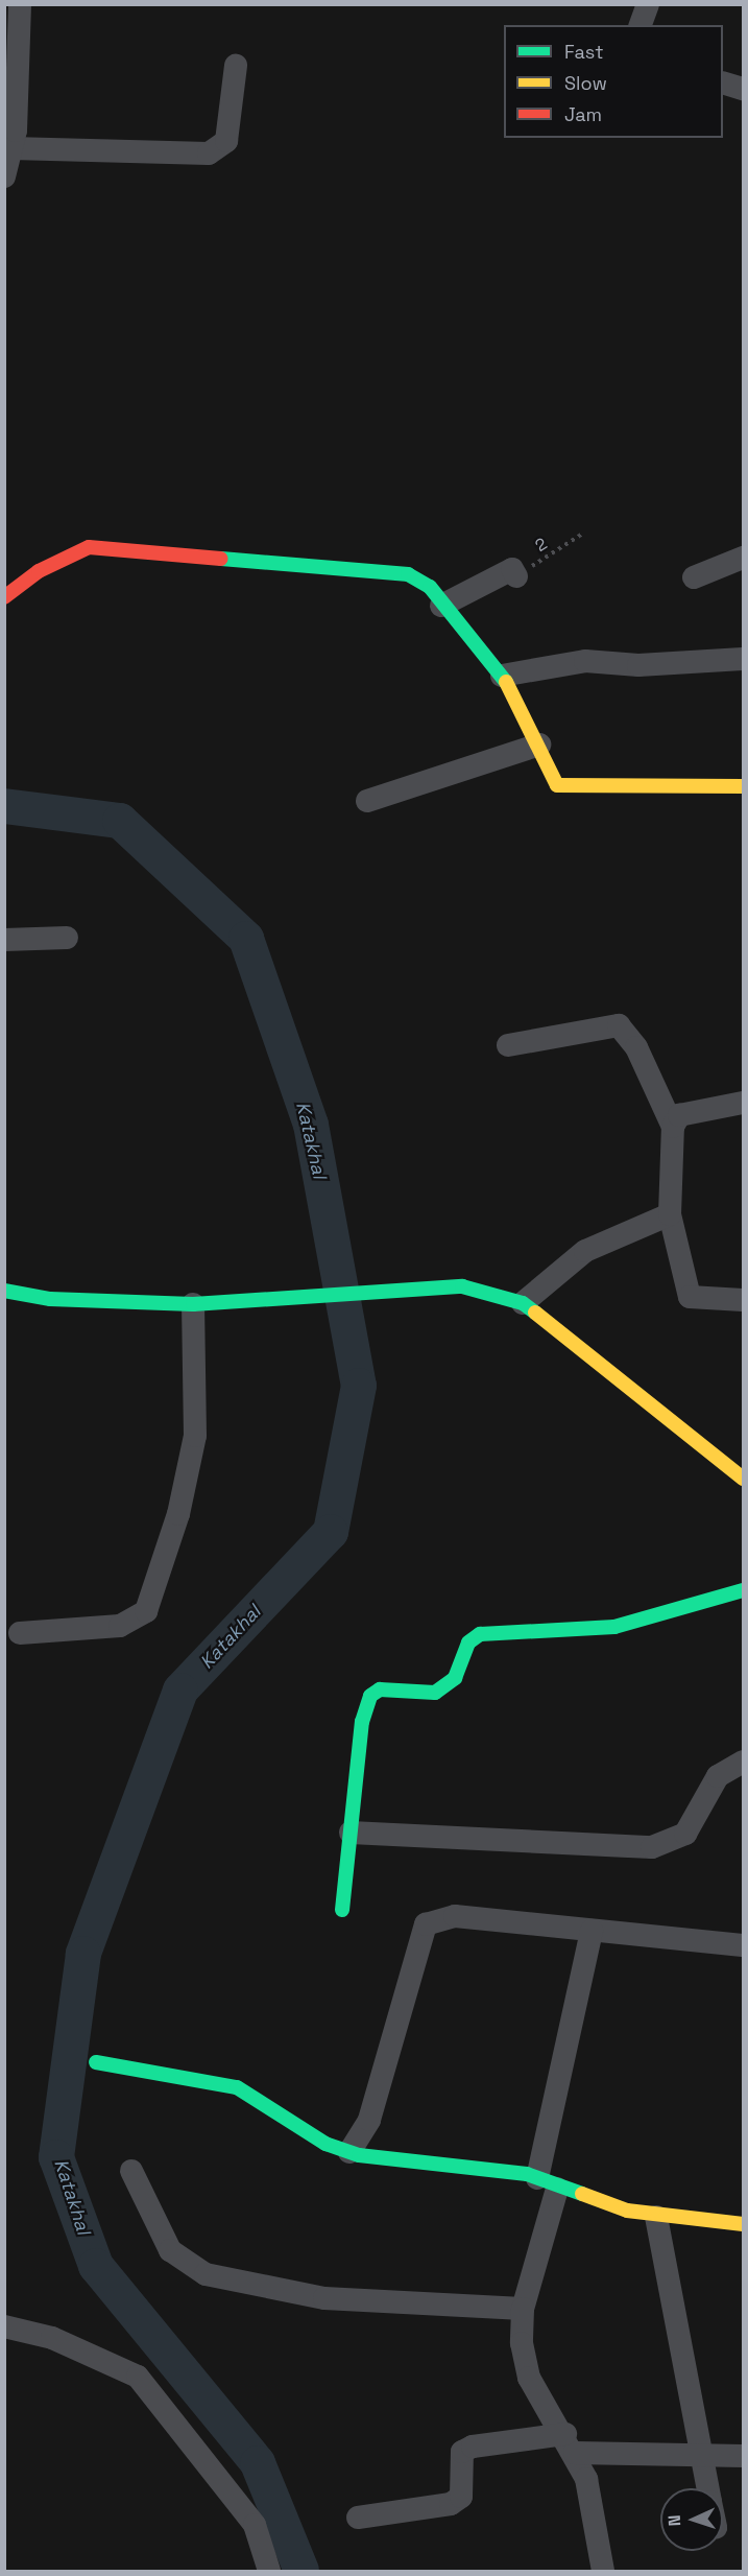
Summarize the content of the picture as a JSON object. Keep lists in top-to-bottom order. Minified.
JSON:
{"streets":{"path":["2"]},"water":["Katakhal"],"legend":["Fast","Slow","Jam"],"north":"left"}
